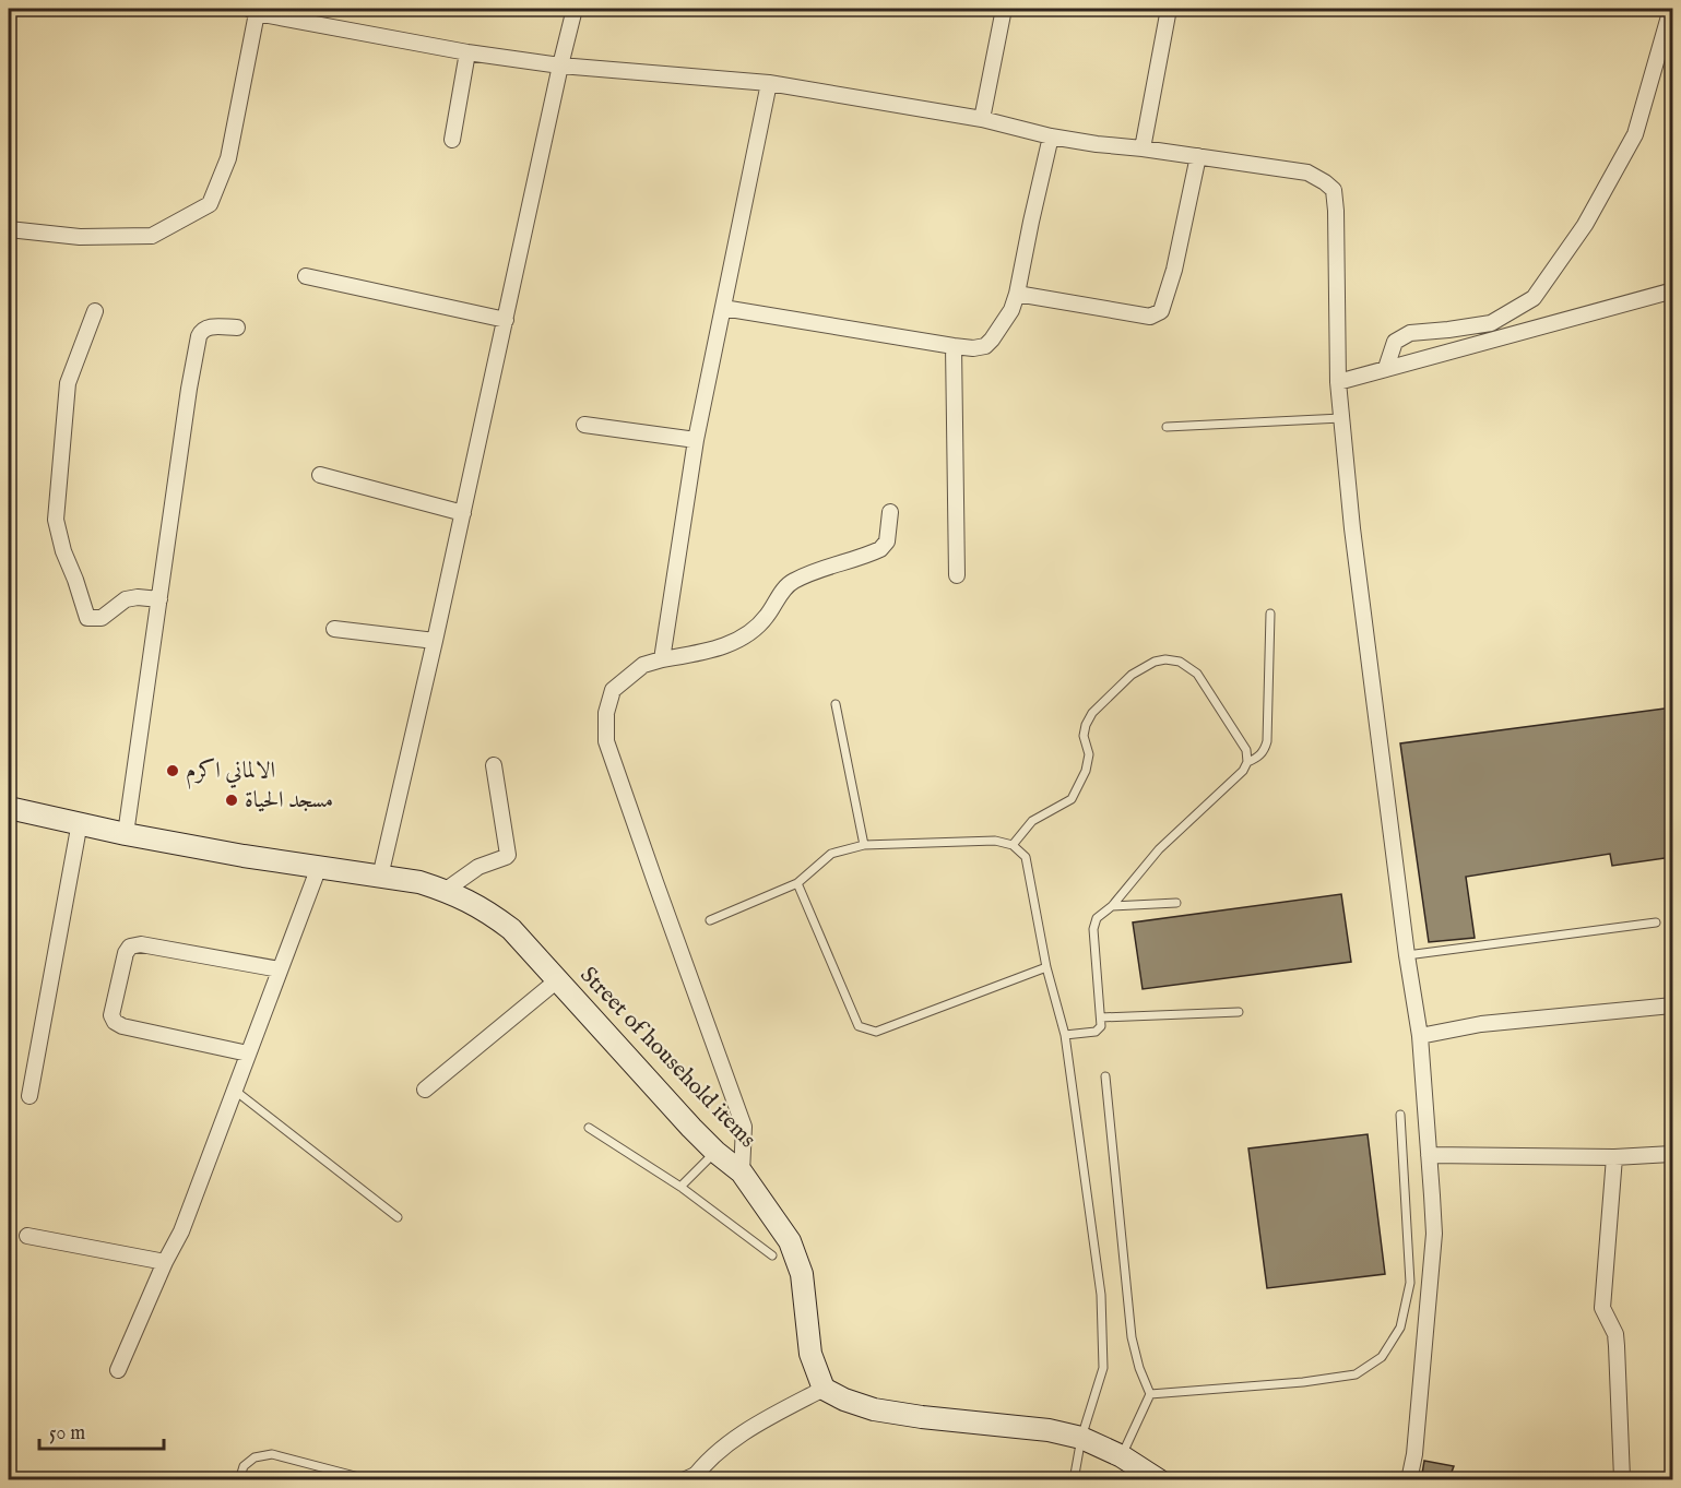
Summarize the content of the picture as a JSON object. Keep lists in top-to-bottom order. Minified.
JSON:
{"streets":{"street":["Street of household items"]},"places":["الالماني اكرم","مسجد الحياة"],"scale_bar":"50 m"}
